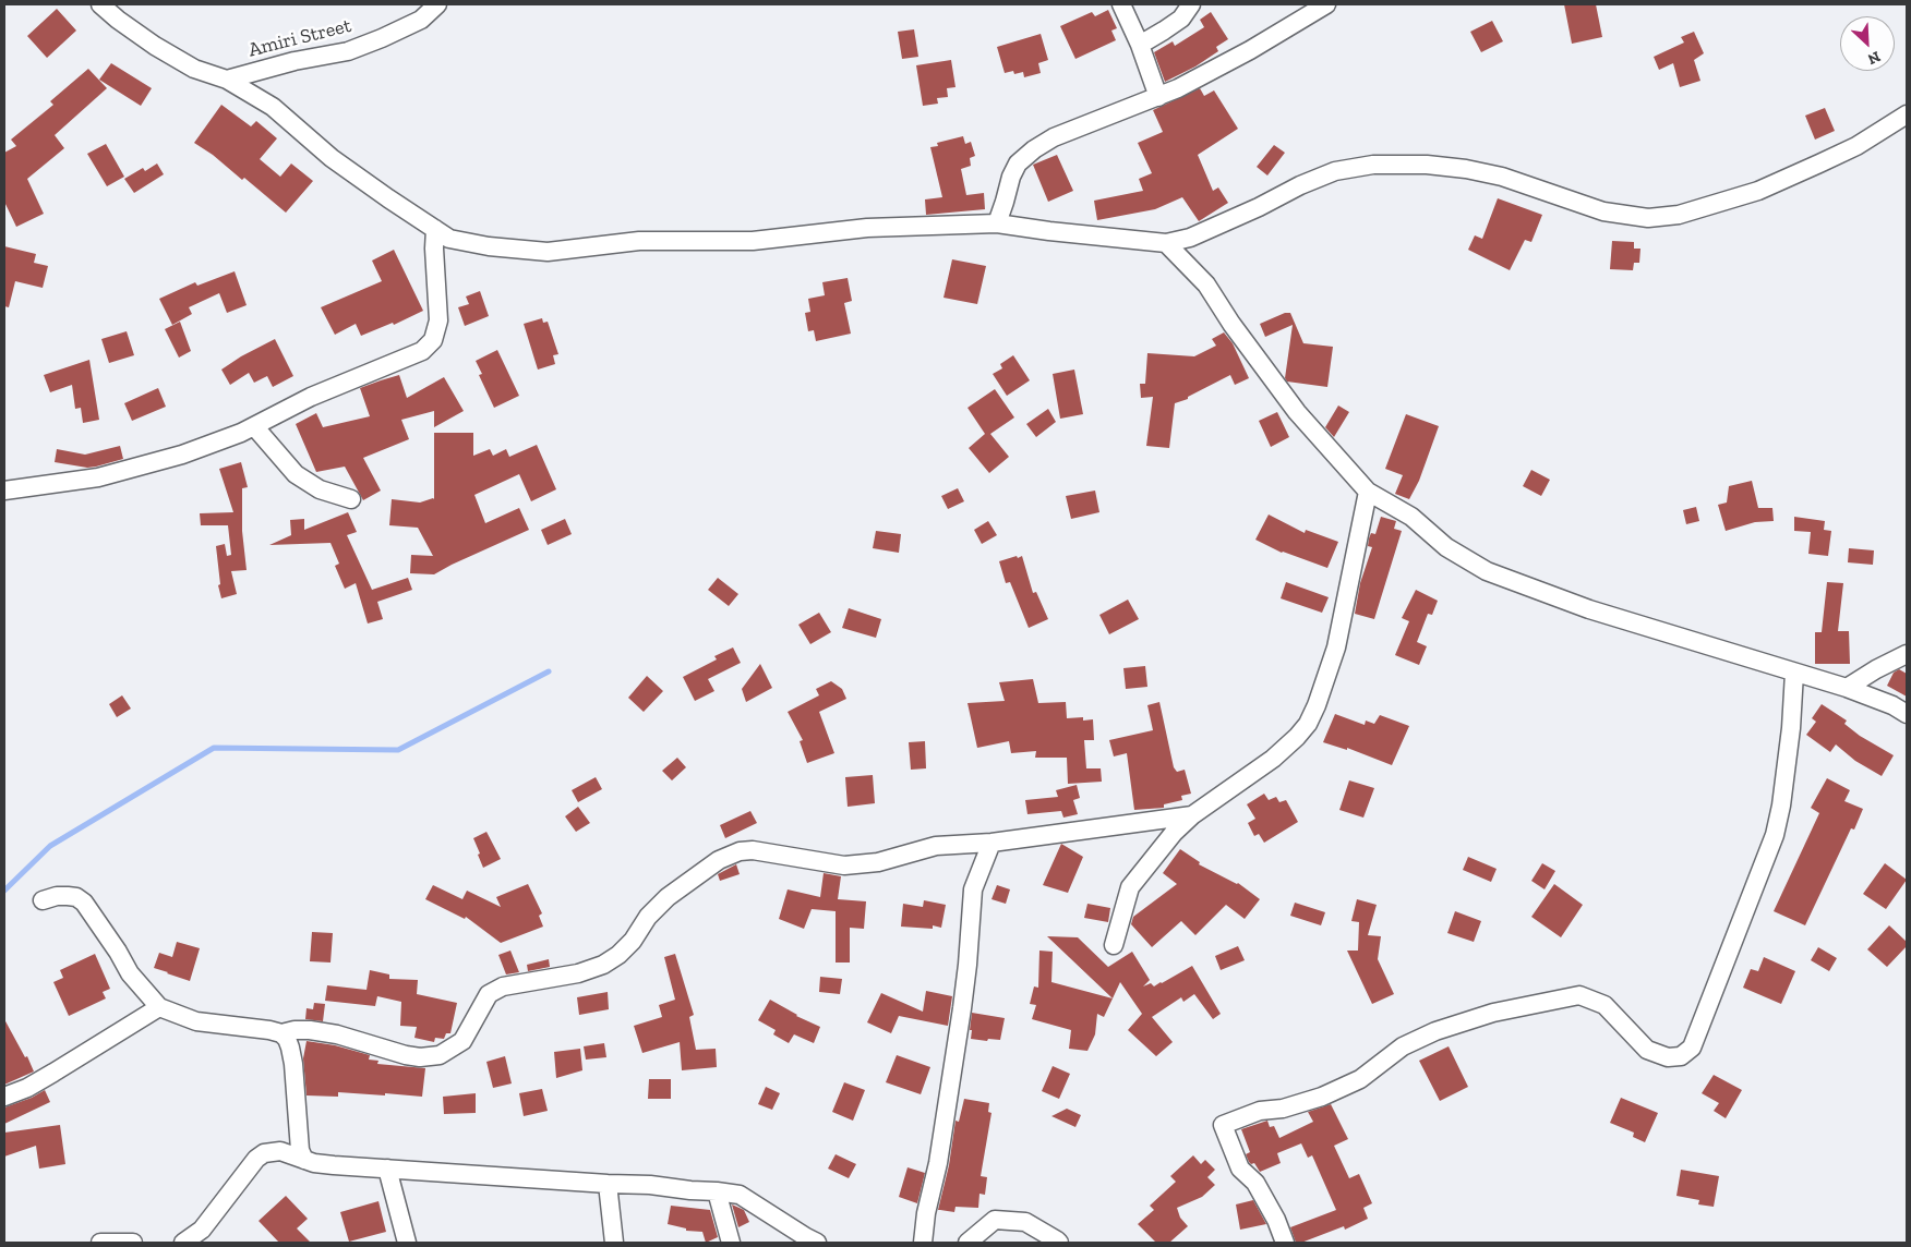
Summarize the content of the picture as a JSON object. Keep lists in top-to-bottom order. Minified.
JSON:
{"streets":{"street":["Amiri Street"]},"north":"bottom right"}
